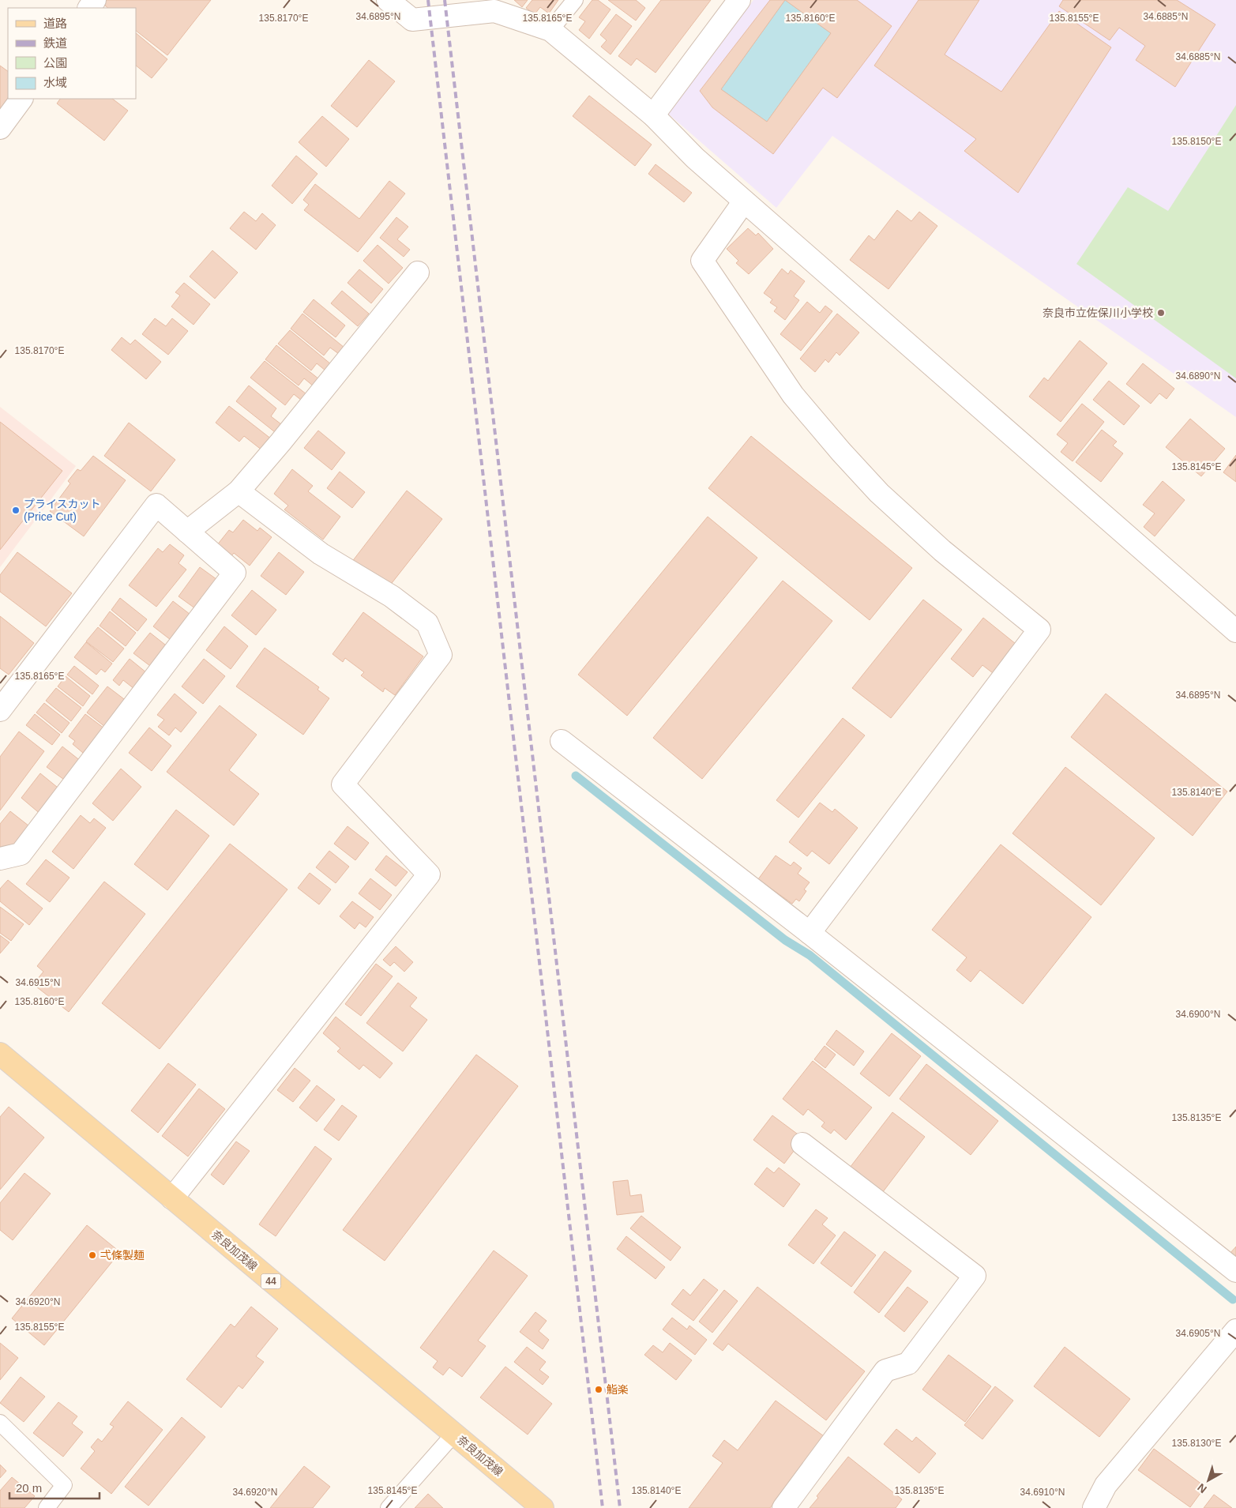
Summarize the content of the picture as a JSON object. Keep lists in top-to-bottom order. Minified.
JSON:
{"streets":{"main road":["奈良加茂線","44"]},"places":["奈良市立佐保川小学校","プライスカット (Price Cut)","弌條製麺","鮨楽"],"legend":["道路","鉄道","公園","水域"],"scale_bar":"20 m","north":"bottom left","coordinates":["34.6895°N","34.6885°N","135.8170°E","135.8165°E","135.8160°E","135.8155°E","135.8150°E","34.6890°N","135.8145°E","135.8140°E","34.6915°N","34.6900°N","135.8135°E","34.6920°N","34.6905°N","135.8130°E","34.6910°N"]}
